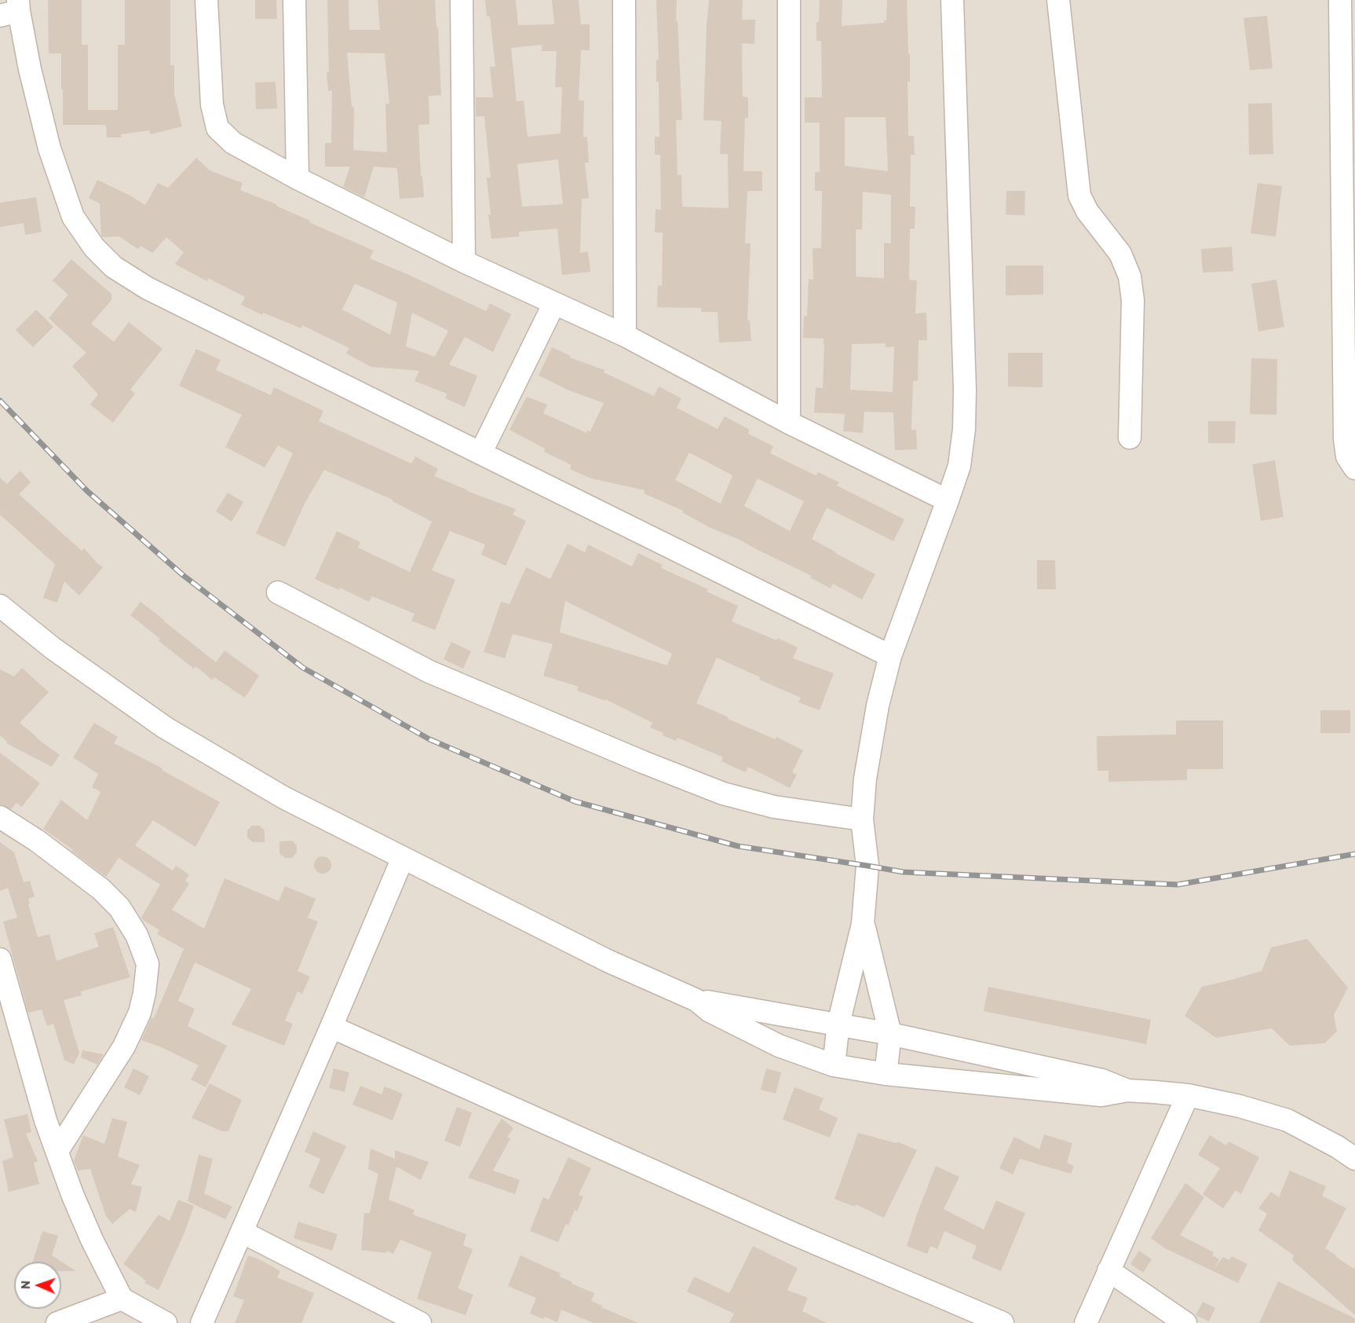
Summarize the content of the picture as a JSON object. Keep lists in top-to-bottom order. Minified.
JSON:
{"north":"left"}
